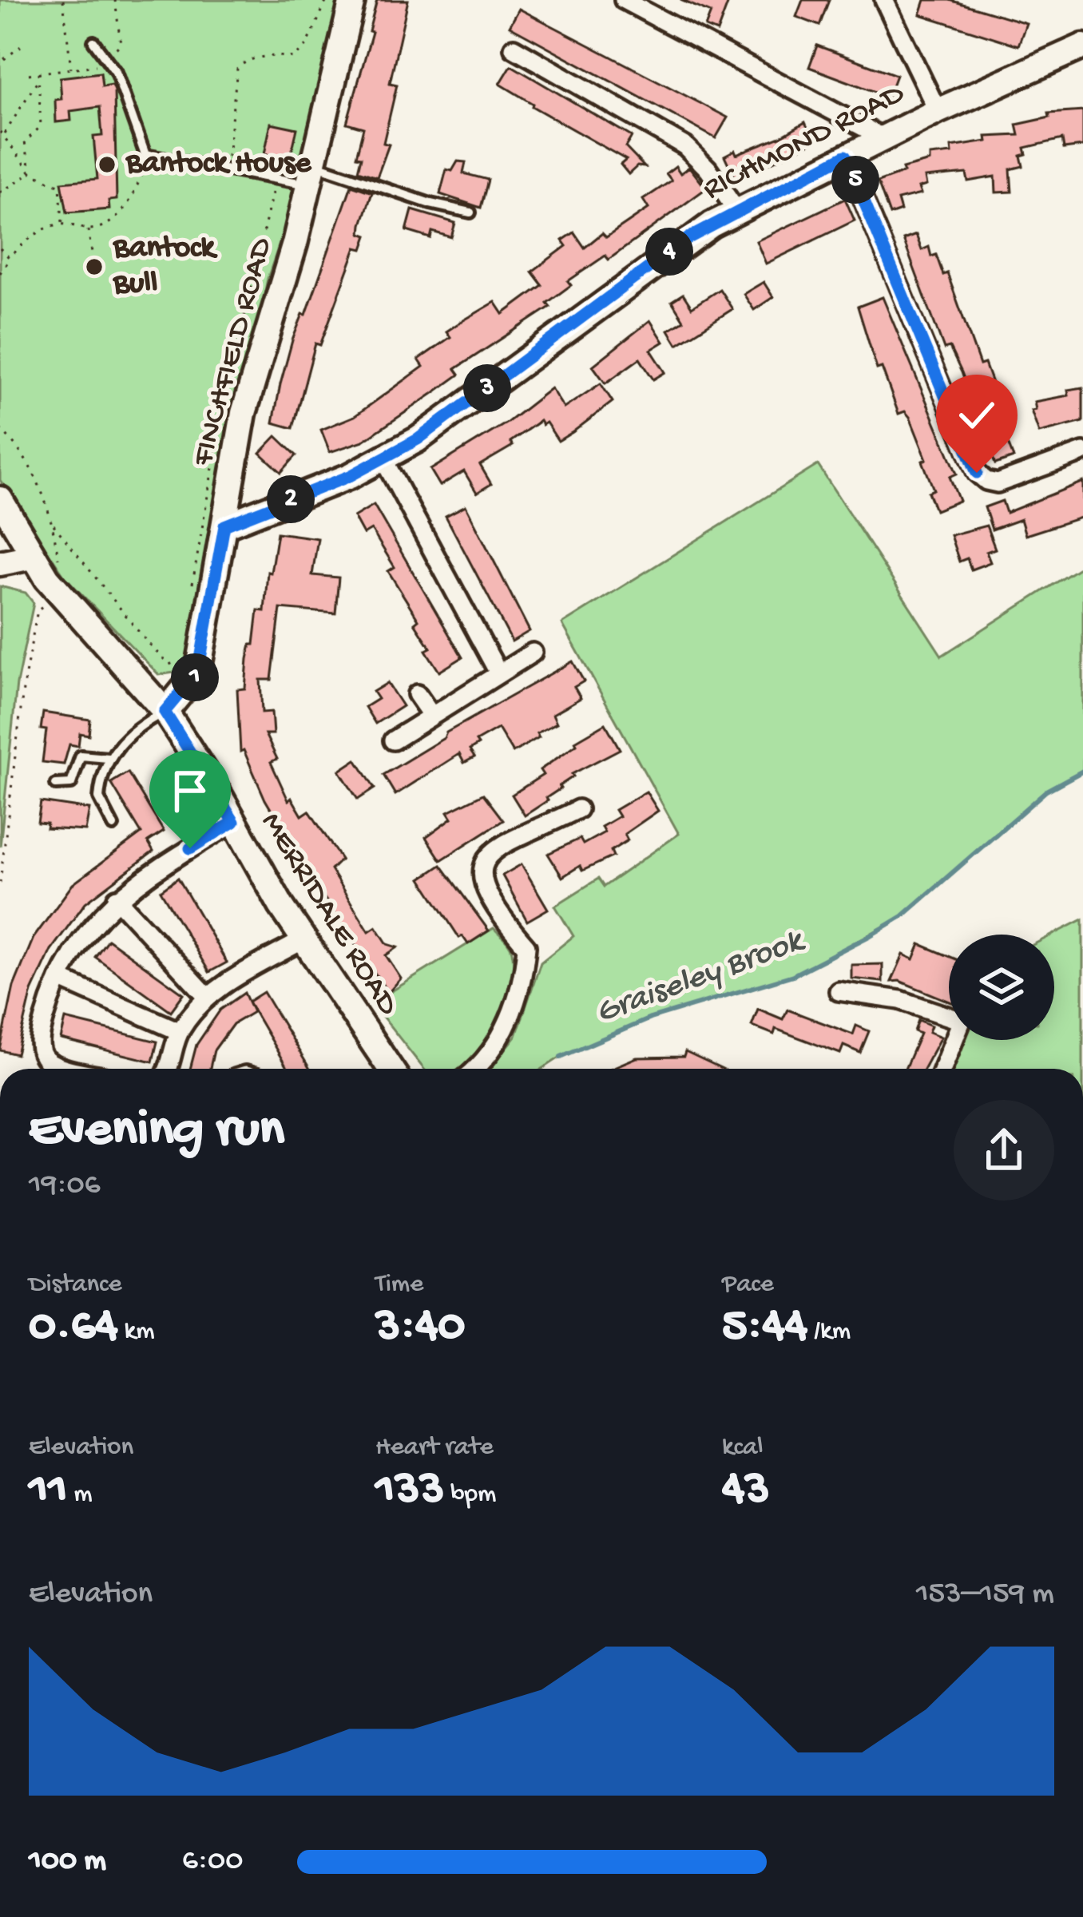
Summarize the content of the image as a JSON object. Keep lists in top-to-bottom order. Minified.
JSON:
{"streets":{"street":["RICHMOND ROAD","FINCHFIELD ROAD","MERRIDALE ROAD"]},"crossings":[["RICHMOND ROAD","FINCHFIELD ROAD"],["FINCHFIELD ROAD","MERRIDALE ROAD"]],"water":["Graiseley Brook"],"places":["Bantock House","Bantock Bull"],"page":{"pins":["5","4","3","2","1"],"heading":["Evening run","19:06"],"stats":[["Distance","0.64 km"],["Time","3:40"],["Pace","5:44 /km"],["Elevation","11 m"],["Heart rate","133 bpm"],["kcal","43"]],"chart":["Elevation","153–159 m"],"list":[{"name":"100 m","note":"6:00"}]}}
